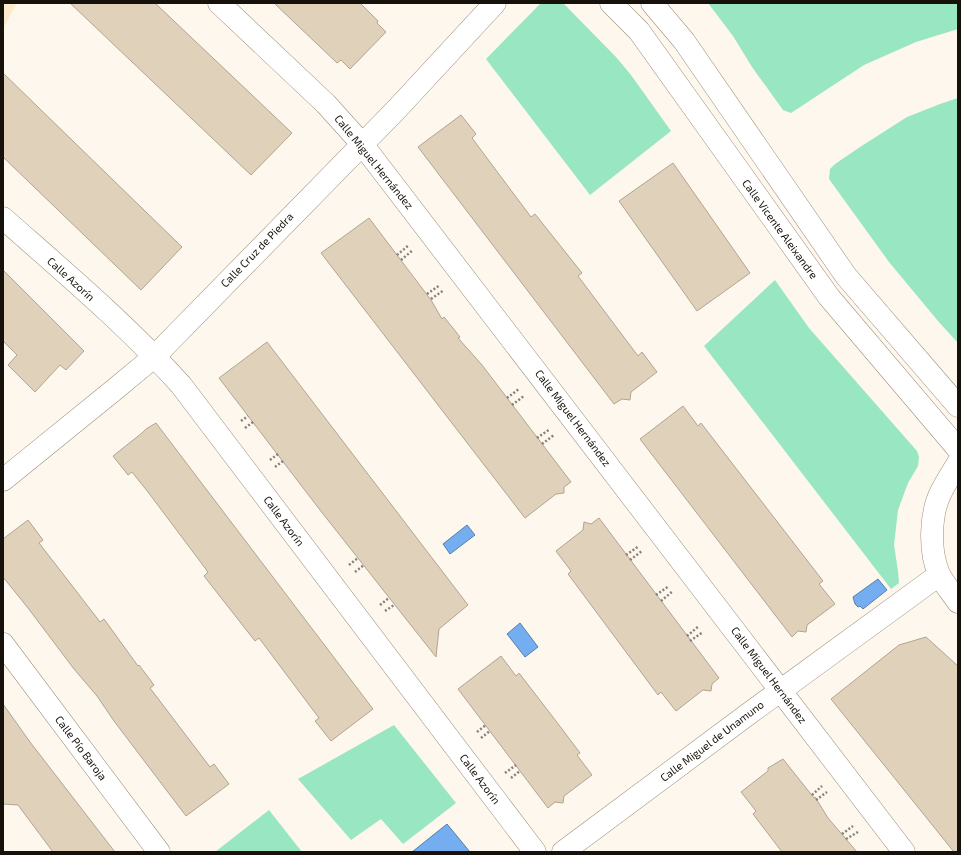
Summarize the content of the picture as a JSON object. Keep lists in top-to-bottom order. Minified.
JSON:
{"streets":{"street":["Calle Miguel Hernández","Calle Vicente Aleixandre","Calle Cruz de Piedra","Calle Azorín","Calle Miguel de Unamuno","Calle Pío Baroja"]},"crossings":[["Calle Miguel Hernández","Calle Cruz de Piedra"],["Calle Miguel Hernández","Calle Miguel de Unamuno"],["Calle Cruz de Piedra","Calle Azorín"]]}
